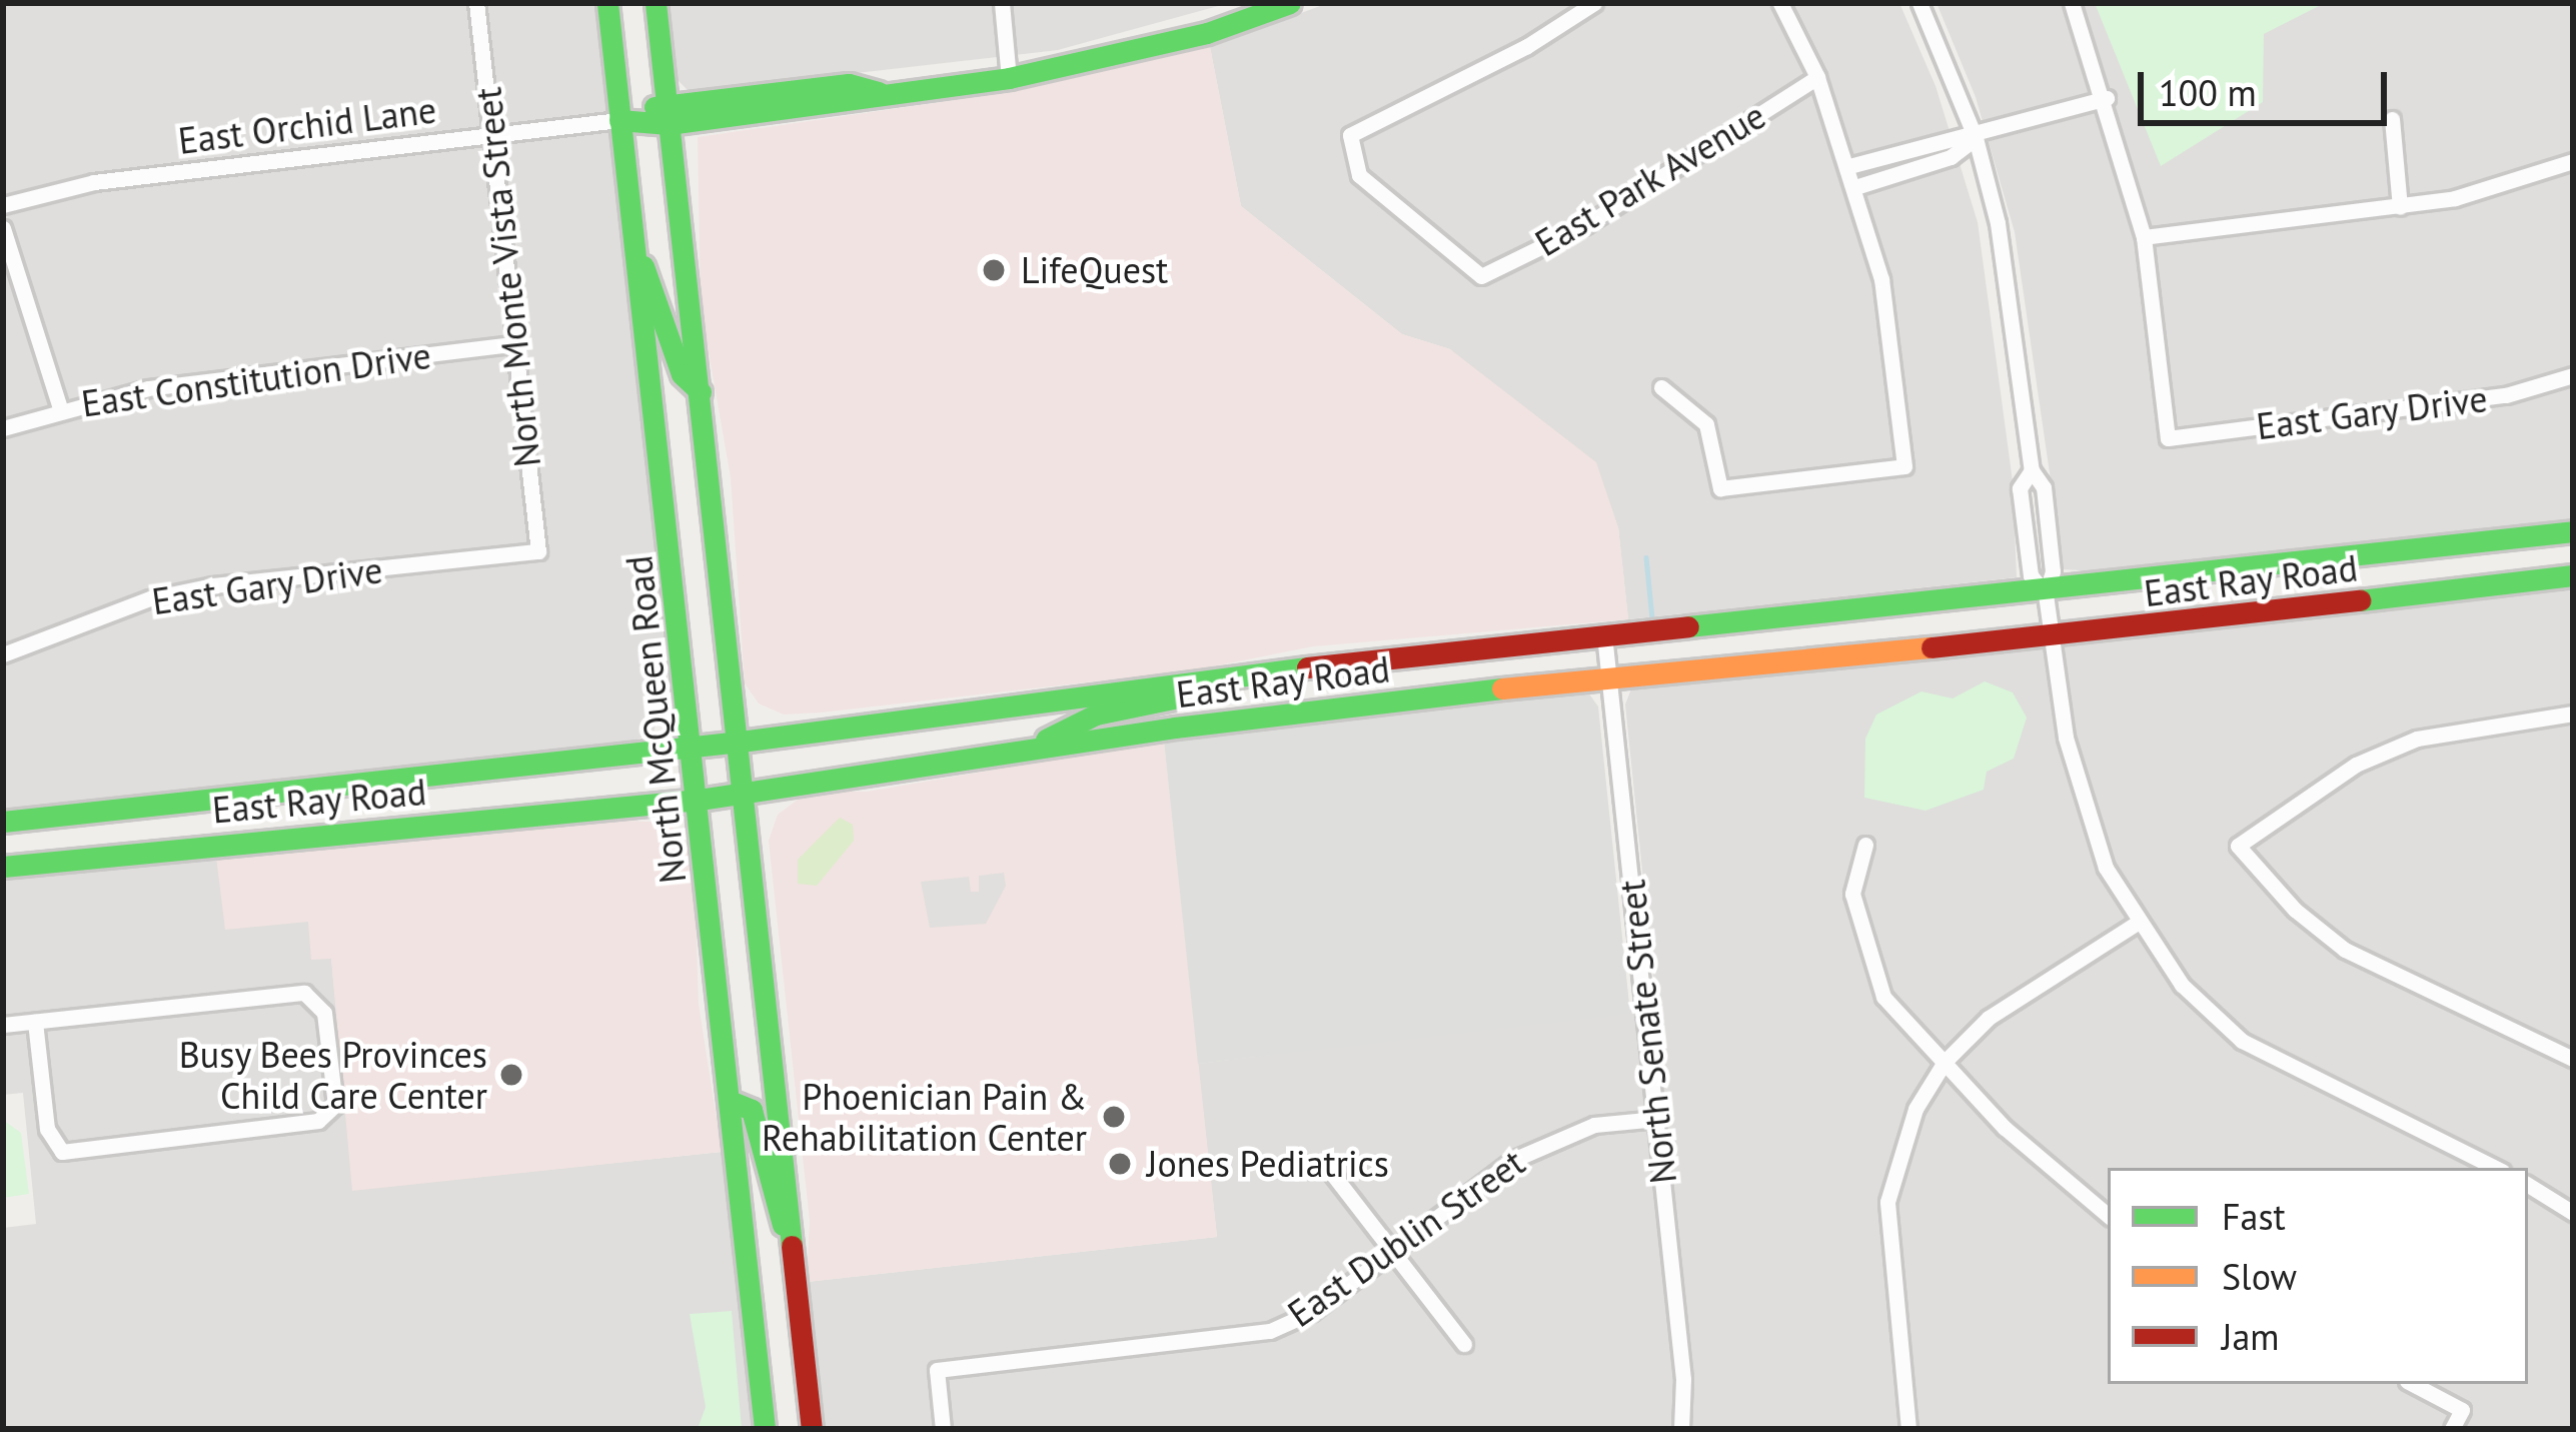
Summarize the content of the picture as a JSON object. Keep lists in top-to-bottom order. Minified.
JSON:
{"streets":{"main road":["East Orchid Lane","East Ray Road","North McQueen Road"],"street":["East Park Avenue","North Monte Vista Street","East Constitution Drive","East Gary Drive","North Senate Street","East Dublin Street"]},"crossings":[["East Orchid Lane","North Monte Vista Street"],["East Orchid Lane","North McQueen Road"],["North Monte Vista Street","East Constitution Drive"],["North Monte Vista Street","East Gary Drive"],["East Ray Road","North McQueen Road"],["East Ray Road","North Senate Street"],["North Senate Street","East Dublin Street"]],"places":["LifeQuest","Busy Bees Provinces Child Care Center","Phoenician Pain & Rehabilitation Center","Jones Pediatrics"],"legend":["Fast","Slow","Jam"],"scale_bar":"100 m"}
